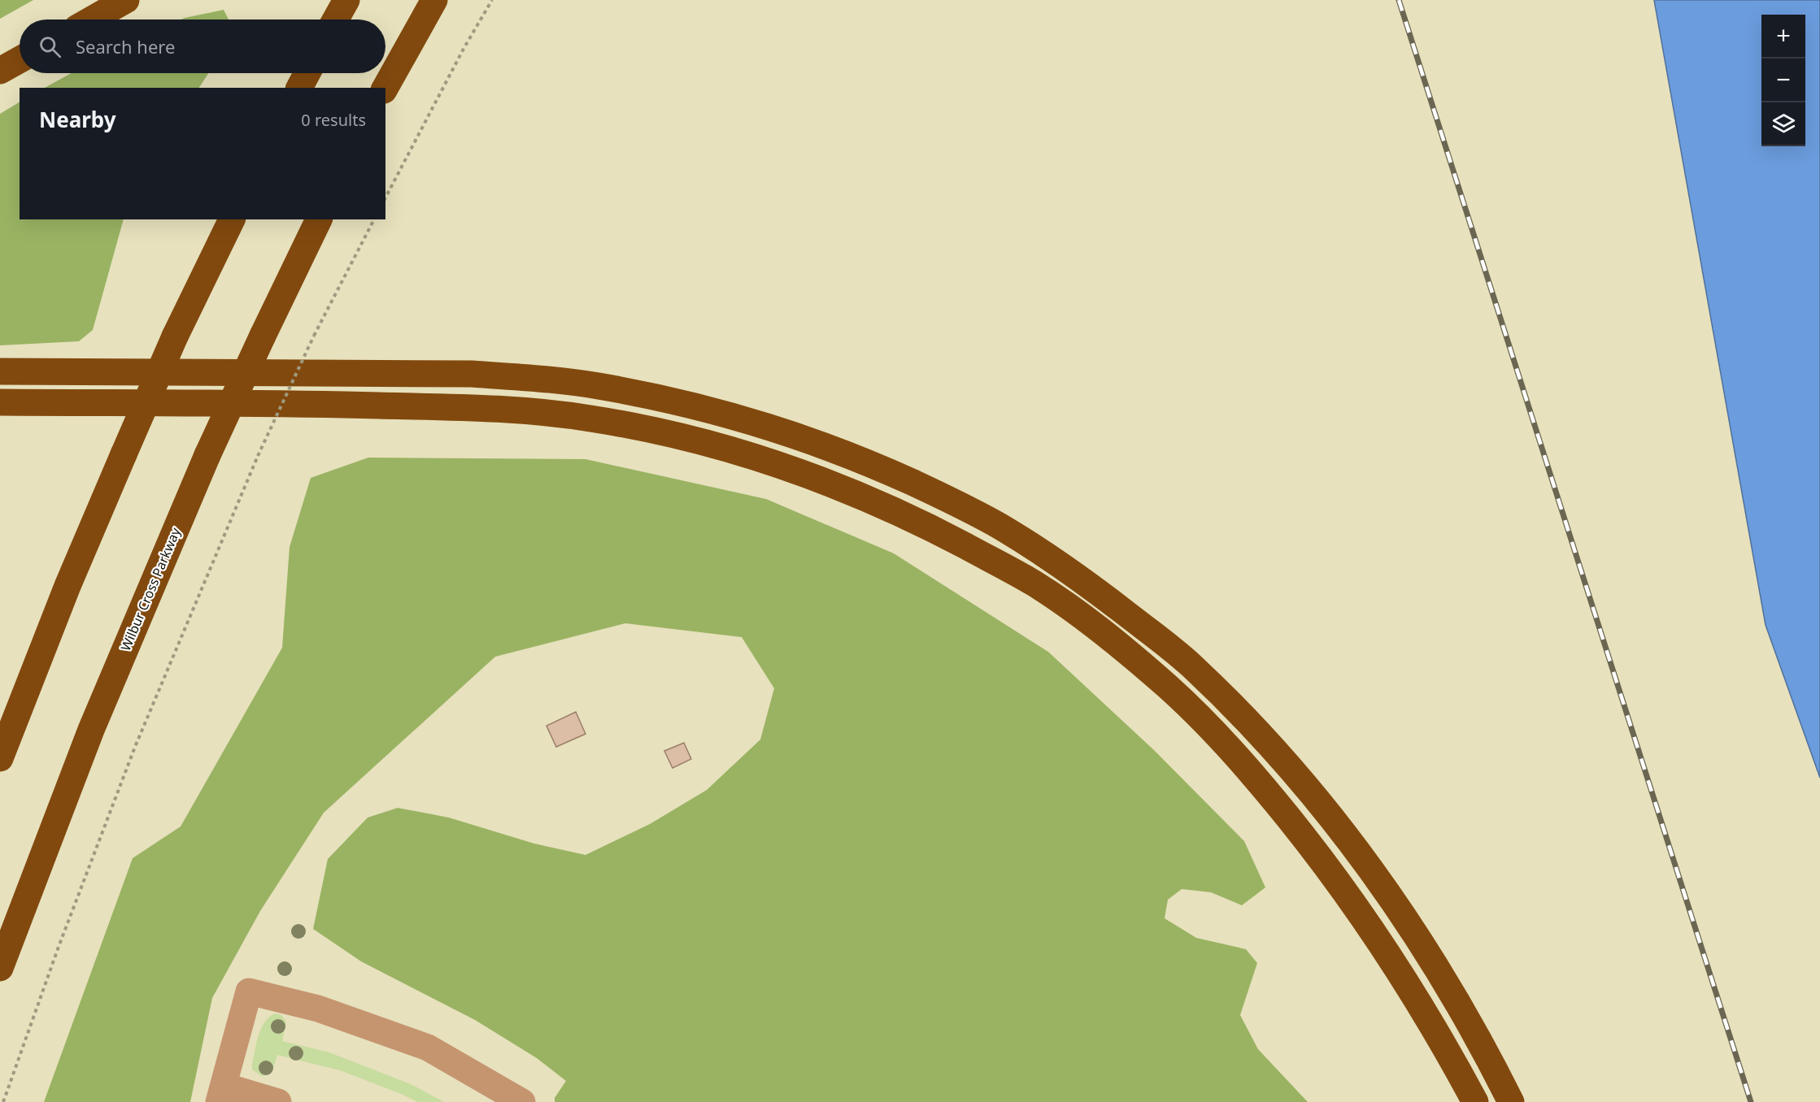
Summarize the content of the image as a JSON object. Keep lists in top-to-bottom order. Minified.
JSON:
{"streets":{"highway":["Wilbur Cross Parkway"]},"page":{"map_buttons":["+","−"],"search":"Search here","heading":["Nearby","0 results"]}}
